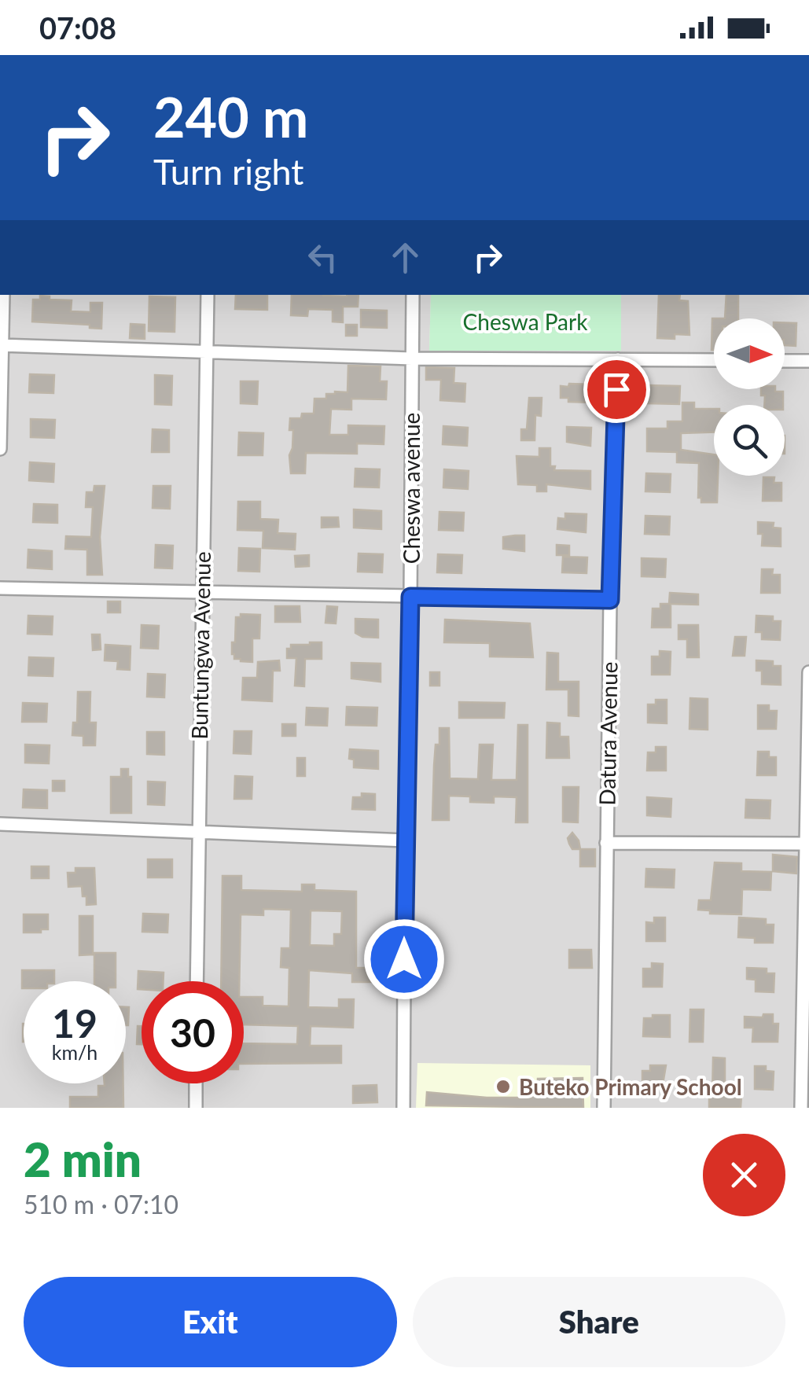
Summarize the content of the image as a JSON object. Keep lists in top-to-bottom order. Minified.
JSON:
{"streets":{"street":["Cheswa avenue","Buntungwa Avenue","Datura Avenue"]},"parks":["Cheswa Park"],"places":["Buteko Primary School"],"north":"right","page":{"status":"07:08","turn":["240 m","Turn right"],"speed":"19 km/h","limit":"30","heading":["2 min","510 m · 07:10"],"buttons":["Exit","Share"]}}
